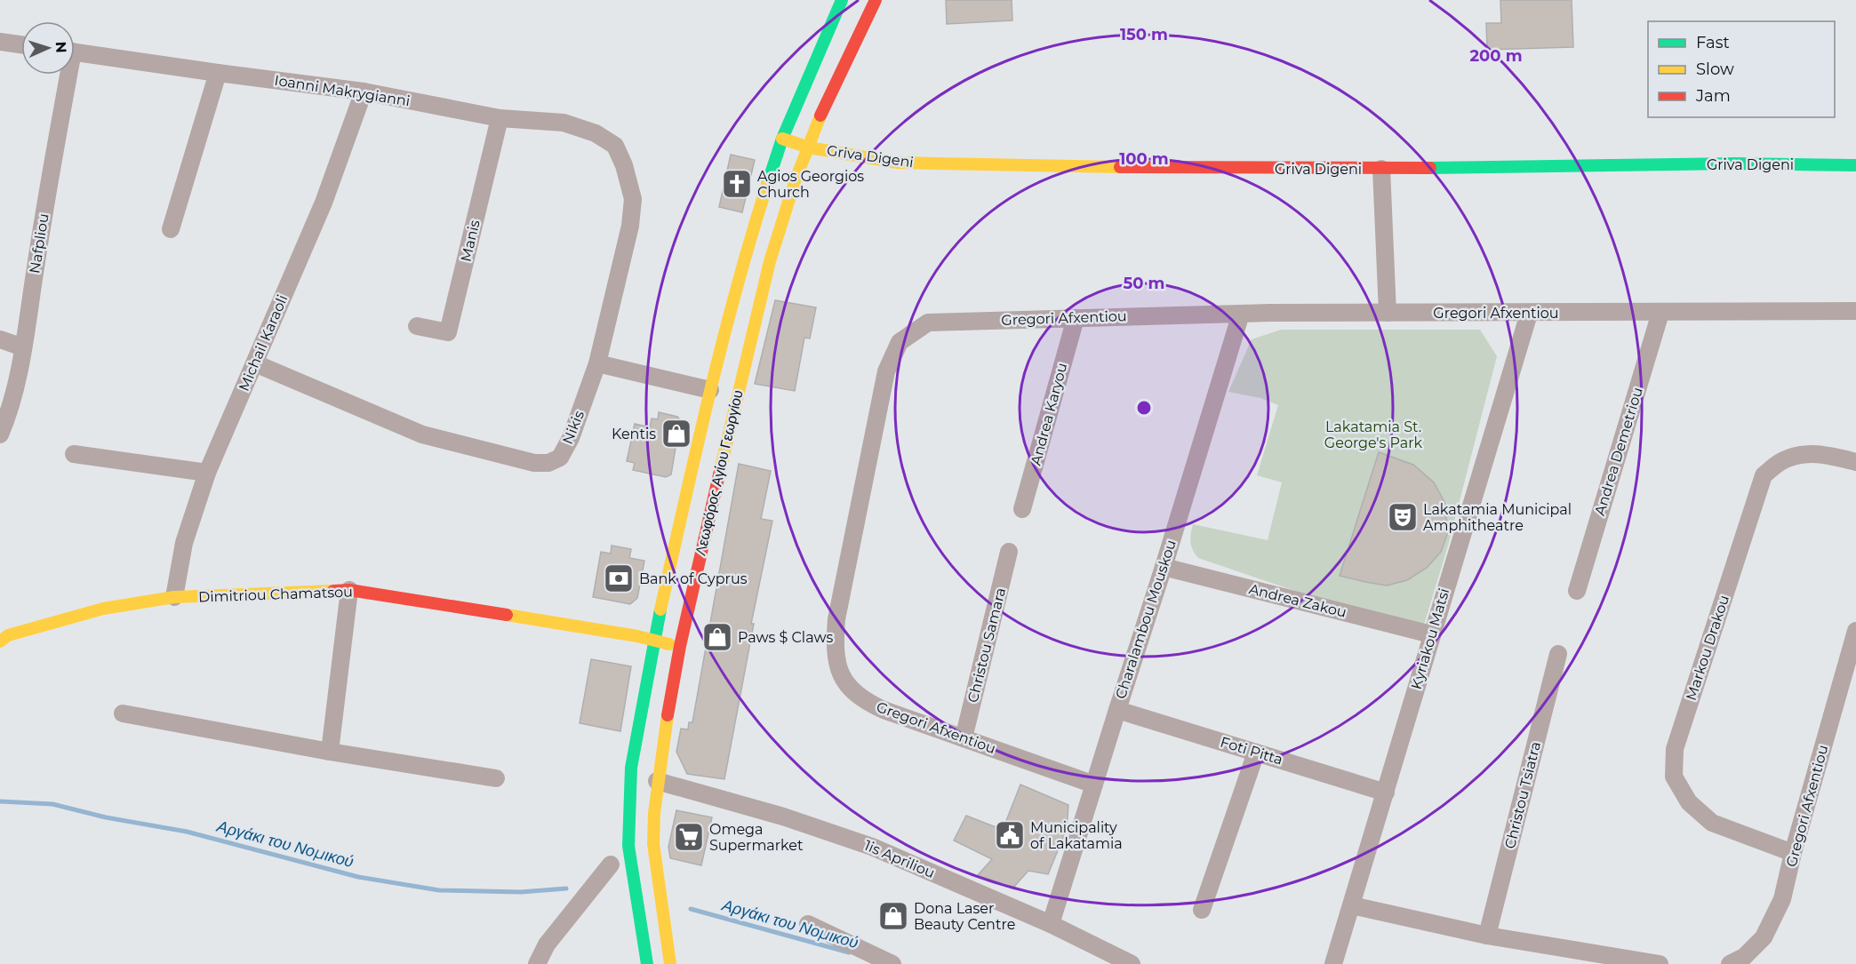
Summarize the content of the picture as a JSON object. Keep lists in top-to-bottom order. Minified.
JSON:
{"streets":{"main road":["Griva Digeni","Λεωφόρος Αγίου Γεωργίου","Dimitriou Chamatsou"],"street":["Ioanni Makrygianni","Manis","Nafpliou","Gregori Afxentiou","Michail Karaoli","Andrea Karyou","Nikis","Andrea Demetriou","Andrea Zakou","Charalambou Mouskou","Kyriakou Matsi","Christou Samara","Markou Drakou","Foti Pitta","Christou Tsiatra","1is Apriliou"]},"crossings":[["Ioanni Makrygianni","Manis"],["Ioanni Makrygianni","Michail Karaoli"],["Ioanni Makrygianni","Nikis"],["Griva Digeni","Λεωφόρος Αγίου Γεωργίου"],["Gregori Afxentiou","Andrea Karyou"],["Gregori Afxentiou","Andrea Demetriou"],["Gregori Afxentiou","Charalambou Mouskou"],["Gregori Afxentiou","Kyriakou Matsi"],["Gregori Afxentiou","Christou Samara"],["Gregori Afxentiou","Markou Drakou"],["Michail Karaoli","Nikis"],["Michail Karaoli","Dimitriou Chamatsou"],["Λεωφόρος Αγίου Γεωργίου","Dimitriou Chamatsou"],["Λεωφόρος Αγίου Γεωργίου","1is Apriliou"],["Andrea Zakou","Charalambou Mouskou"],["Andrea Zakou","Kyriakou Matsi"],["Charalambou Mouskou","Foti Pitta"],["Charalambou Mouskou","1is Apriliou"],["Kyriakou Matsi","Foti Pitta"]],"water":["Αργάκι του Νομικού"],"parks":["Lakatamia St. George's Park"],"places":{"church":["Agios Georgios Church"],"shop":["Kentis","Paws $ Claws","Dona Laser Beauty Centre"],"theatre":["Lakatamia Municipal Amphitheatre"],"bank":["Bank of Cyprus"],"public building":["Municipality of Lakatamia"],"supermarket":["Omega Supermarket"]},"legend":["Fast","Slow","Jam"],"north":"right","rings":["150 m","200 m","100 m","50 m"]}
